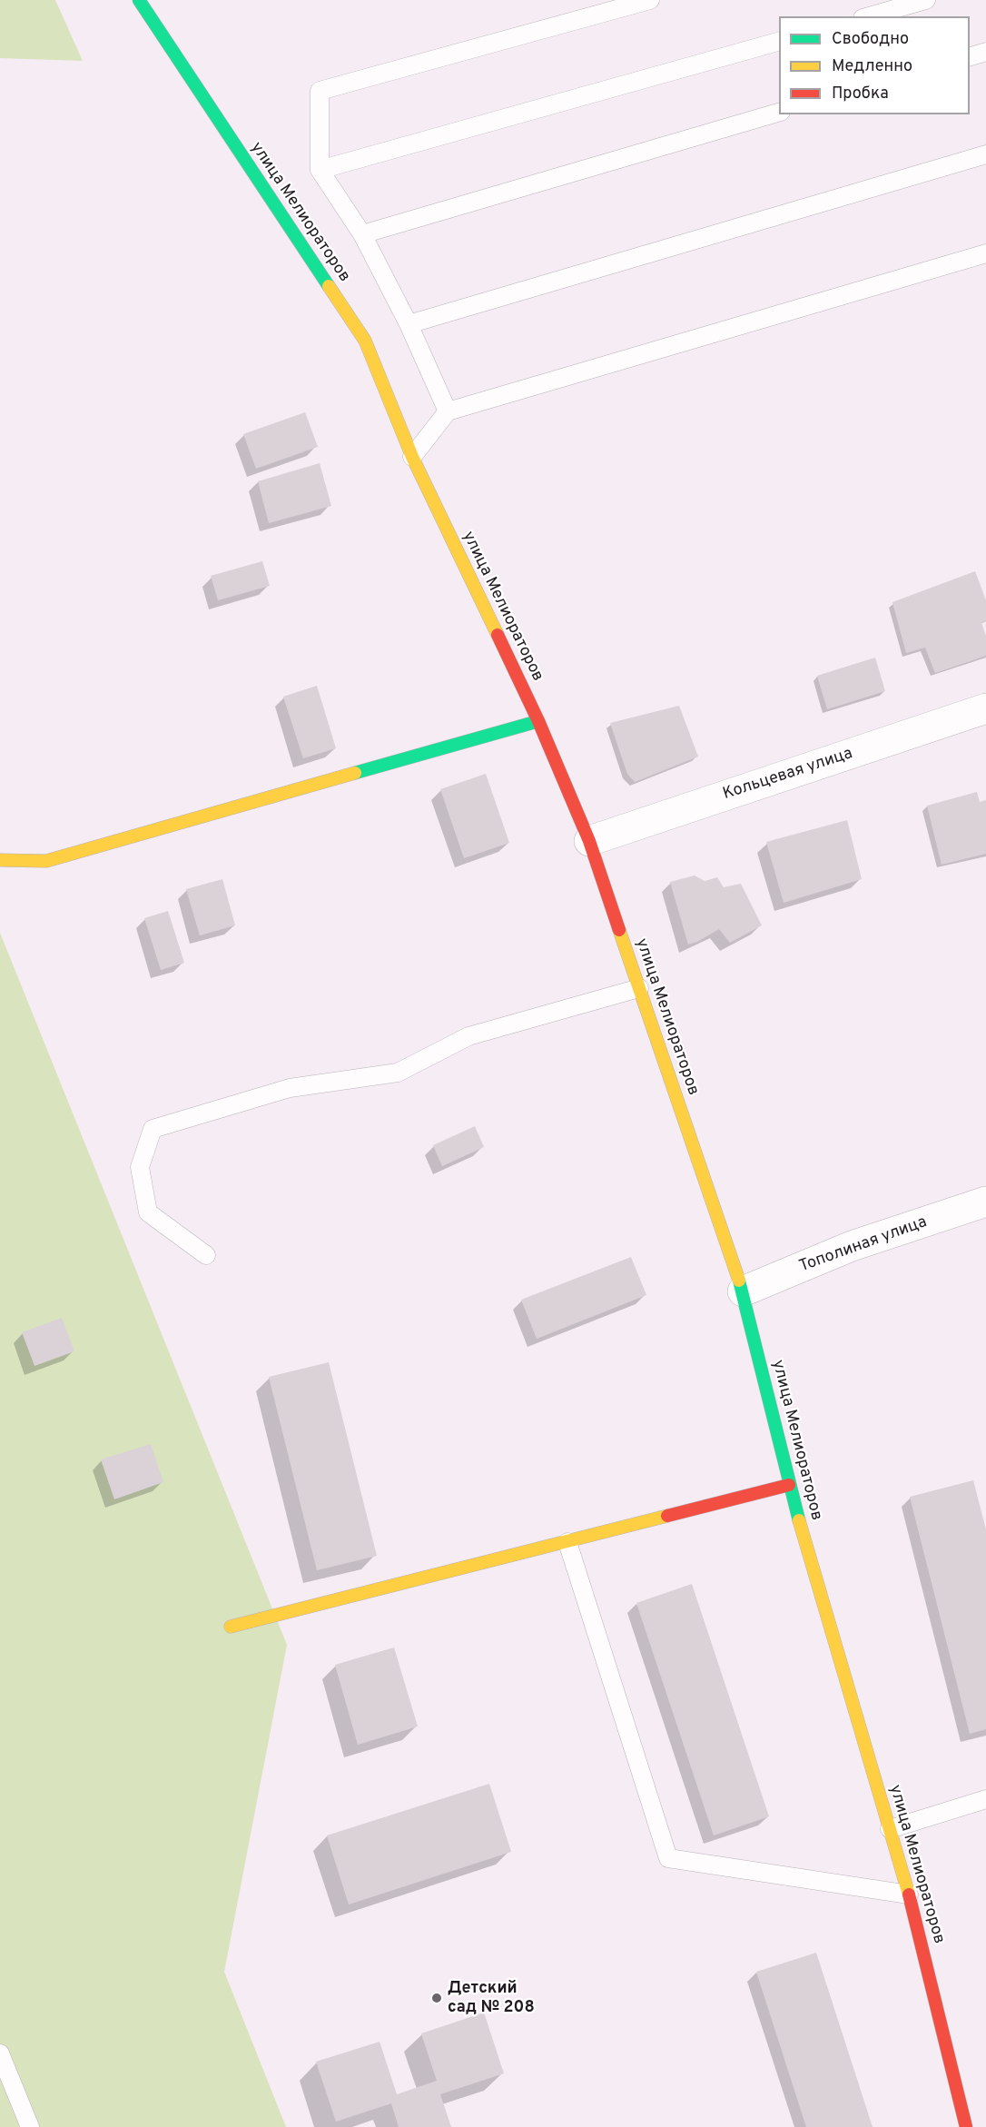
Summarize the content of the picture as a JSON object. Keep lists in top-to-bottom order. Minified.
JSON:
{"streets":{"street":["улица Мелиораторов","Кольцевая улица","Тополиная улица"]},"crossings":[["улица Мелиораторов","Кольцевая улица"],["улица Мелиораторов","Тополиная улица"]],"places":["Детский сад № 208"],"legend":["Свободно","Медленно","Пробка"]}
